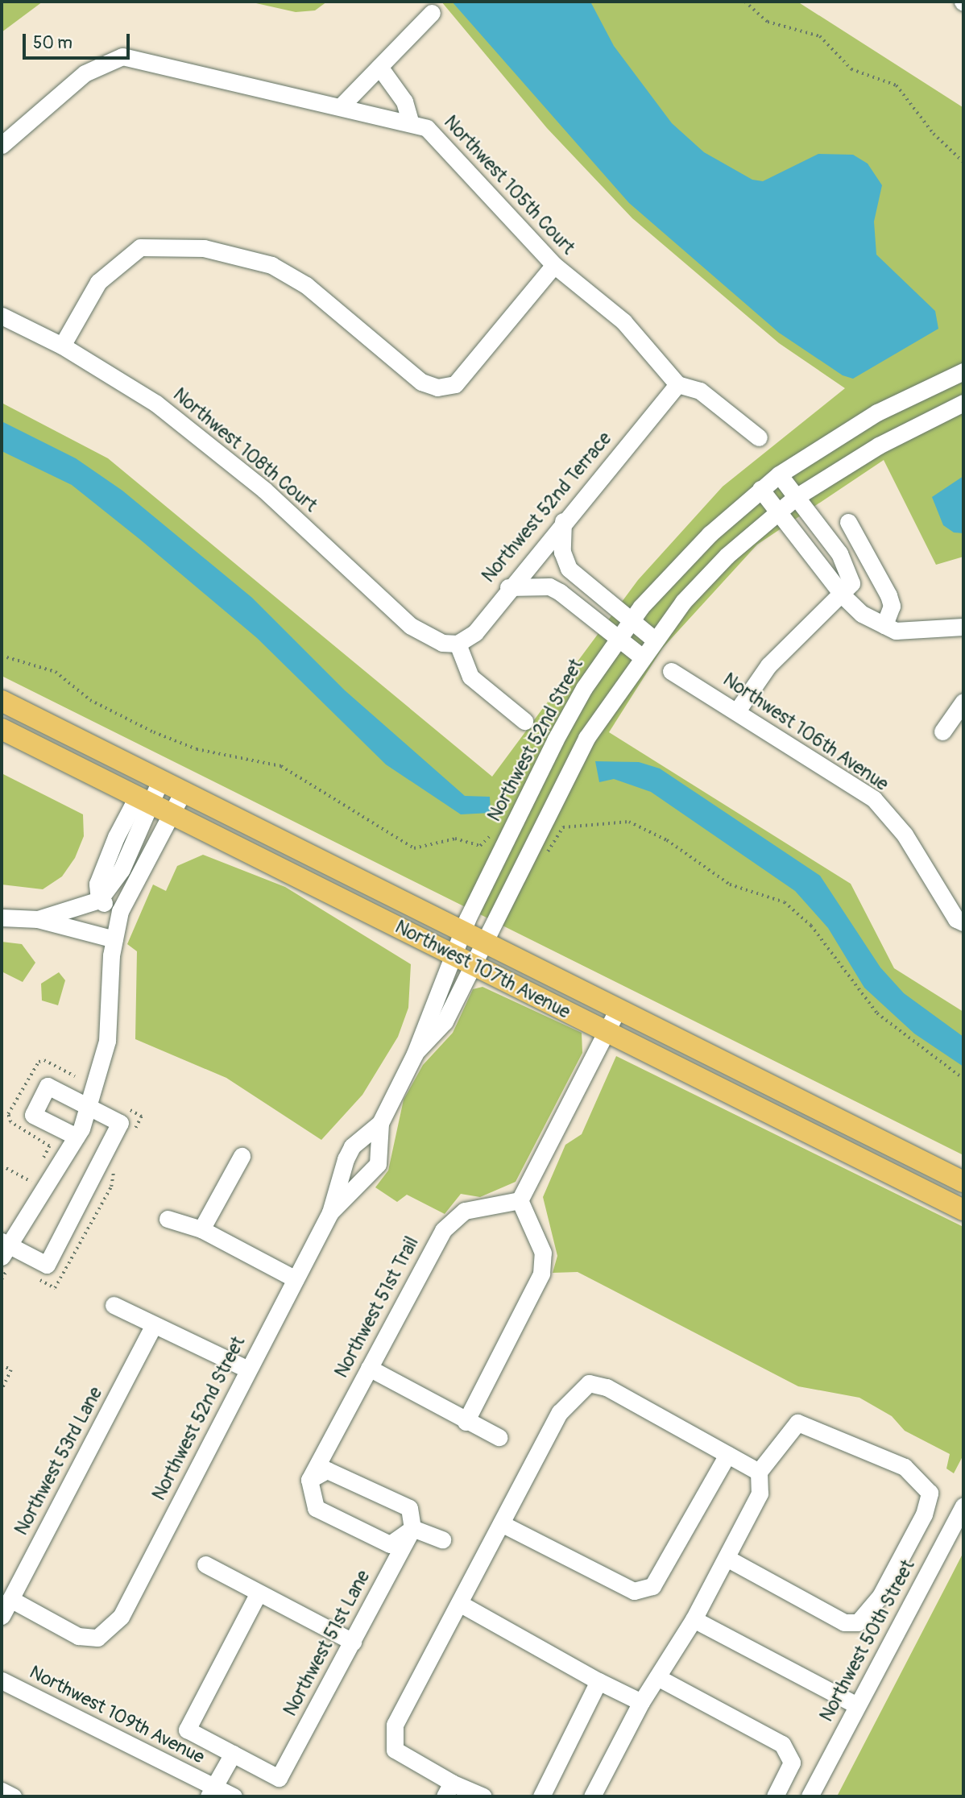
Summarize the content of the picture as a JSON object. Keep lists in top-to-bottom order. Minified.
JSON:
{"streets":{"main road":["Northwest 107th Avenue"],"street":["Northwest 105th Court","Northwest 108th Court","Northwest 52nd Terrace","Northwest 106th Avenue","Northwest 52nd Street","Northwest 51st Trail","Northwest 53rd Lane","Northwest 50th Street","Northwest 51st Lane","Northwest 109th Avenue"]},"crossings":[["Northwest 105th Court","Northwest 52nd Terrace"],["Northwest 108th Court","Northwest 52nd Terrace"],["Northwest 52nd Street","Northwest 107th Avenue"],["Northwest 52nd Street","Northwest 53rd Lane"],["Northwest 51st Lane","Northwest 109th Avenue"]],"scale_bar":"50 m"}
